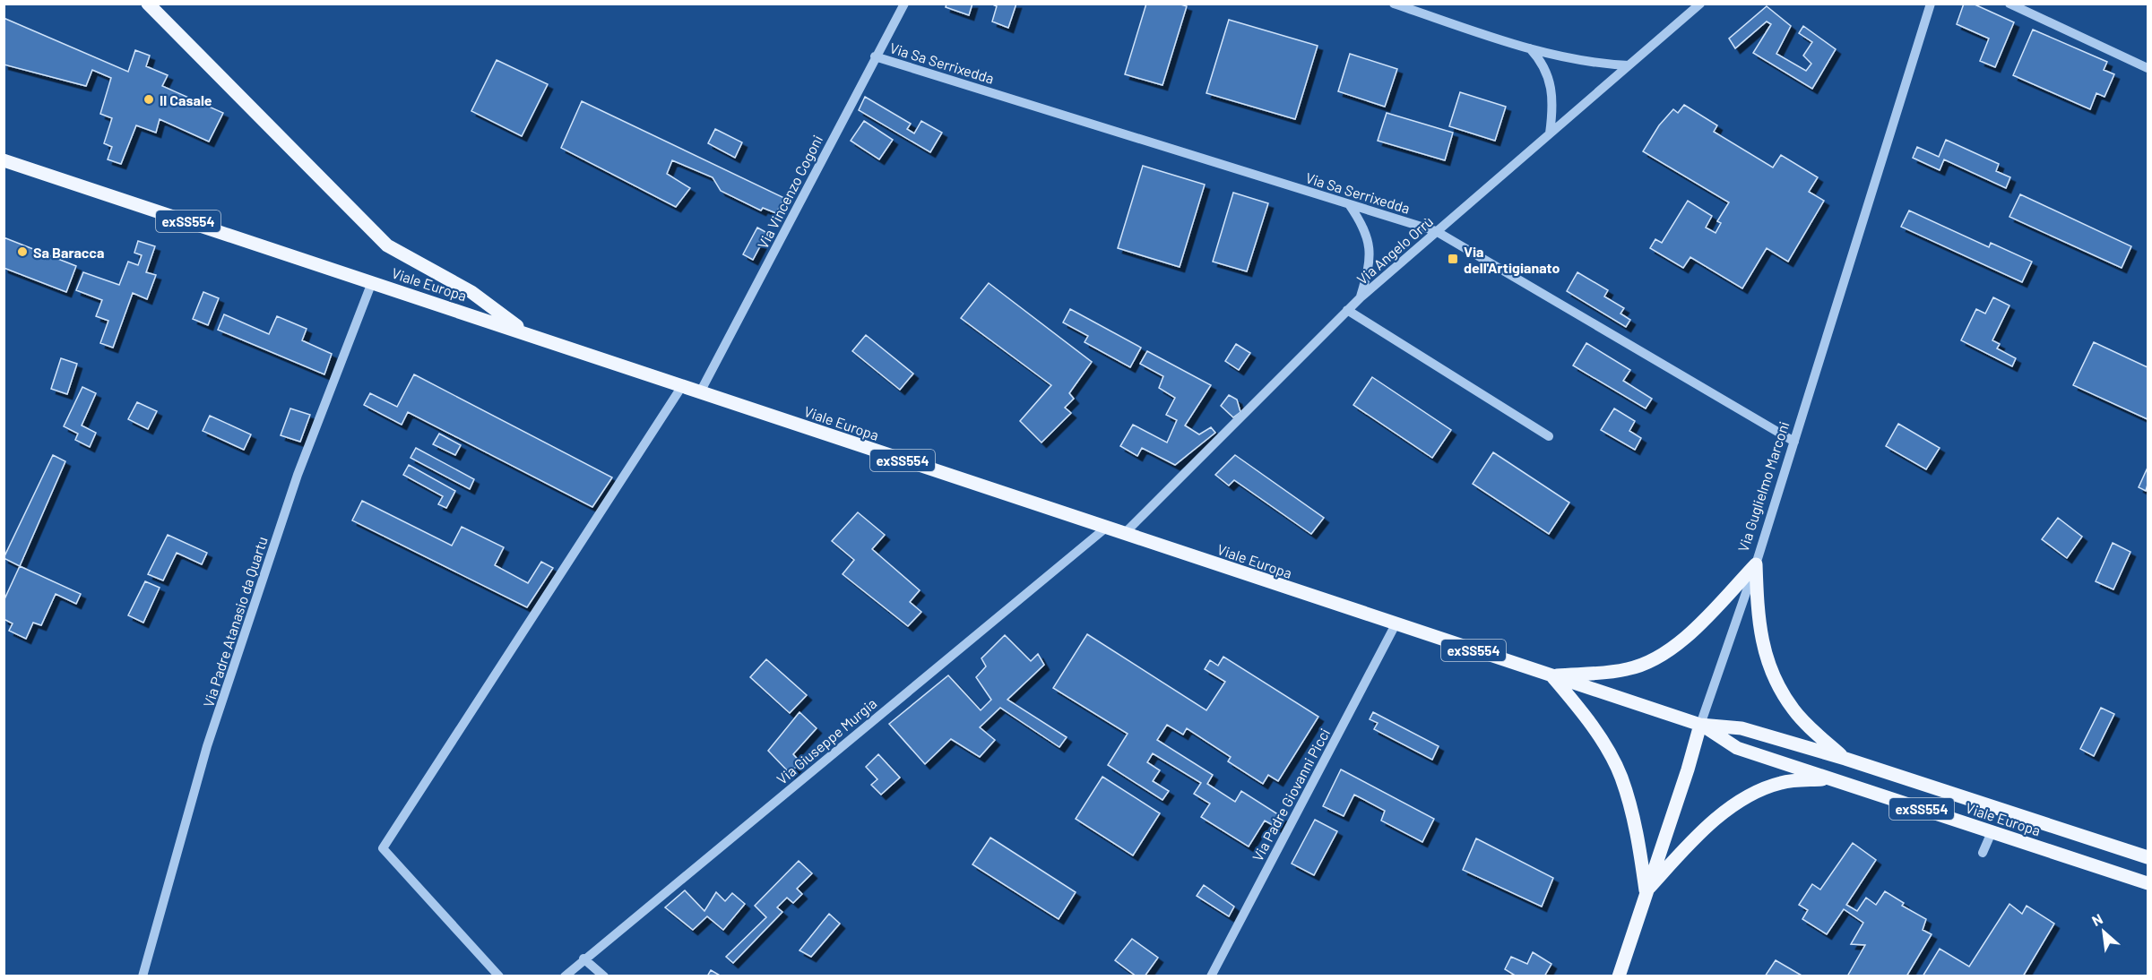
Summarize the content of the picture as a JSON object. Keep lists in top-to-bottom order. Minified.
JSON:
{"streets":{"main road":["exSS554","Viale Europa","Via Guglielmo Marconi"],"street":["Via Sa Serrixedda","Via Vincenzo Cogoni","Via Angelo Orrù","Via Padre Atanasio da Quartu","Via Giuseppe Murgia","Via Padre Giovanni Picci"]},"crossings":[["Via Sa Serrixedda","Via Vincenzo Cogoni"],["Via Sa Serrixedda","Via Angelo Orrù"],["Via Sa Serrixedda","Via Guglielmo Marconi"],["Via Vincenzo Cogoni","Viale Europa"],["Via Angelo Orrù","Viale Europa"],["Viale Europa","Via Guglielmo Marconi"],["Viale Europa","Via Padre Atanasio da Quartu"],["Viale Europa","Via Giuseppe Murgia"],["Viale Europa","Via Padre Giovanni Picci"]],"places":{"other":["Il Casale","Sa Baracca"],"transit":["Via dell'Artigianato"]},"north":"top left"}
